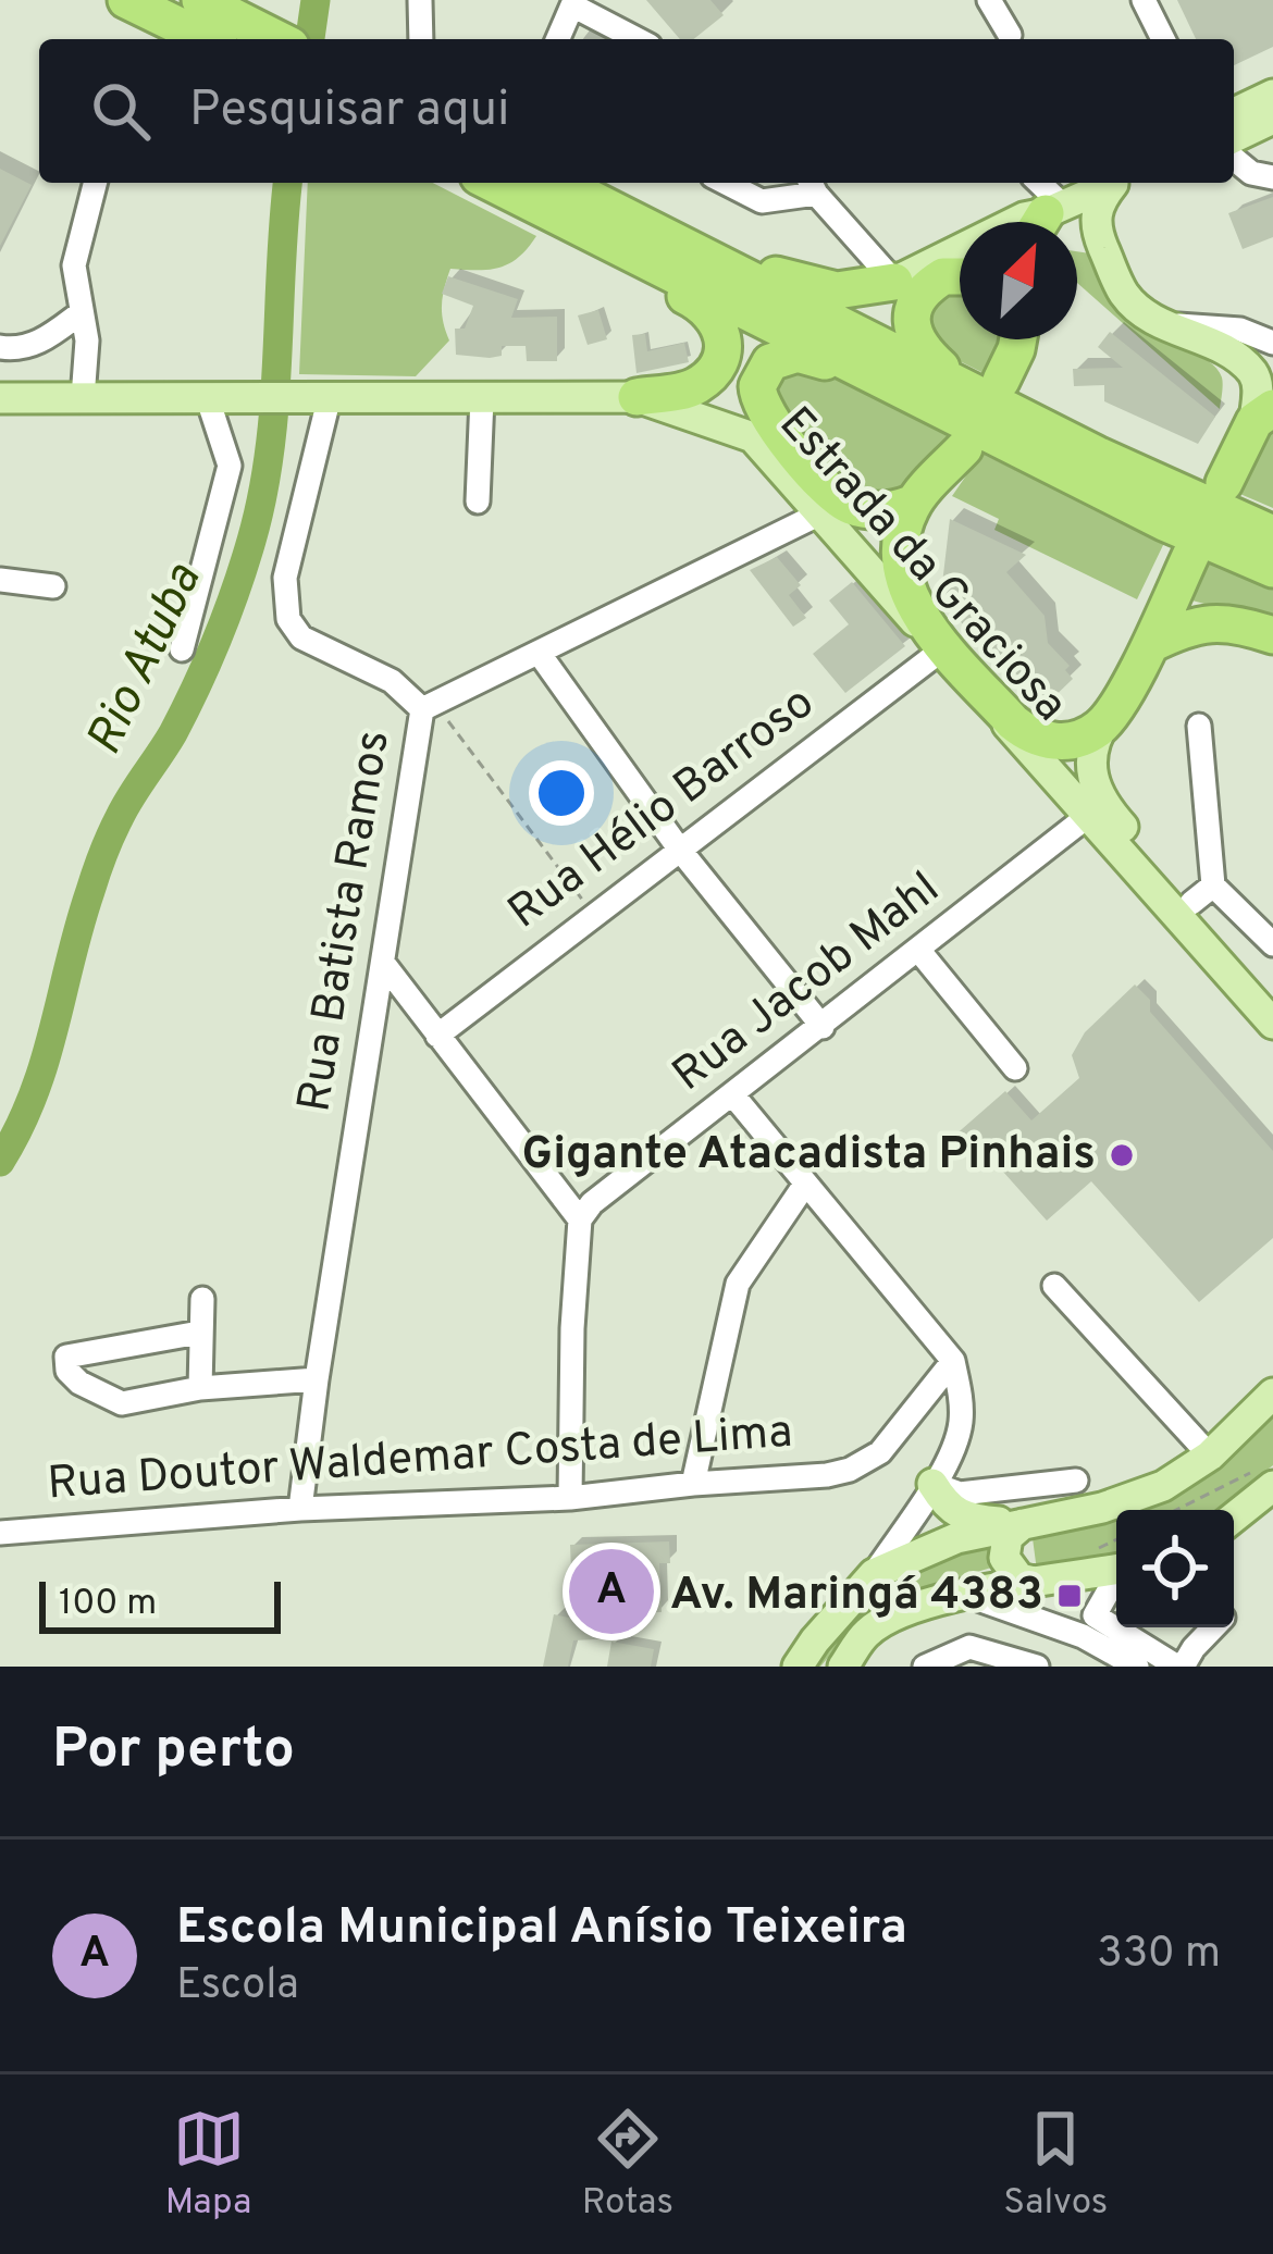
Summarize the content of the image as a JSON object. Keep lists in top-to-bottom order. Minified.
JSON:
{"streets":{"main road":["Estrada da Graciosa"],"street":["Rua Hélio Barroso","Rua Batista Ramos","Rua Jacob Mahl","Rua Doutor Waldemar Costa de Lima"]},"crossings":[["Estrada da Graciosa","Rua Hélio Barroso"],["Estrada da Graciosa","Rua Batista Ramos"],["Estrada da Graciosa","Rua Jacob Mahl"],["Rua Batista Ramos","Rua Doutor Waldemar Costa de Lima"]],"water":["Rio Atuba"],"places":{"other":["Gigante Atacadista Pinhais"],"transit":["Av. Maringá 4383"]},"scale_bar":"100 m","north":"top right","page":{"search":"Pesquisar aqui","pins":"A","scale":"100 m","heading":"Por perto","list":[{"mark":"A","name":"Escola Municipal Anísio Teixeira","note":"Escola","value":"330 m"}],"nav":["Mapa","Rotas","Salvos"]}}
